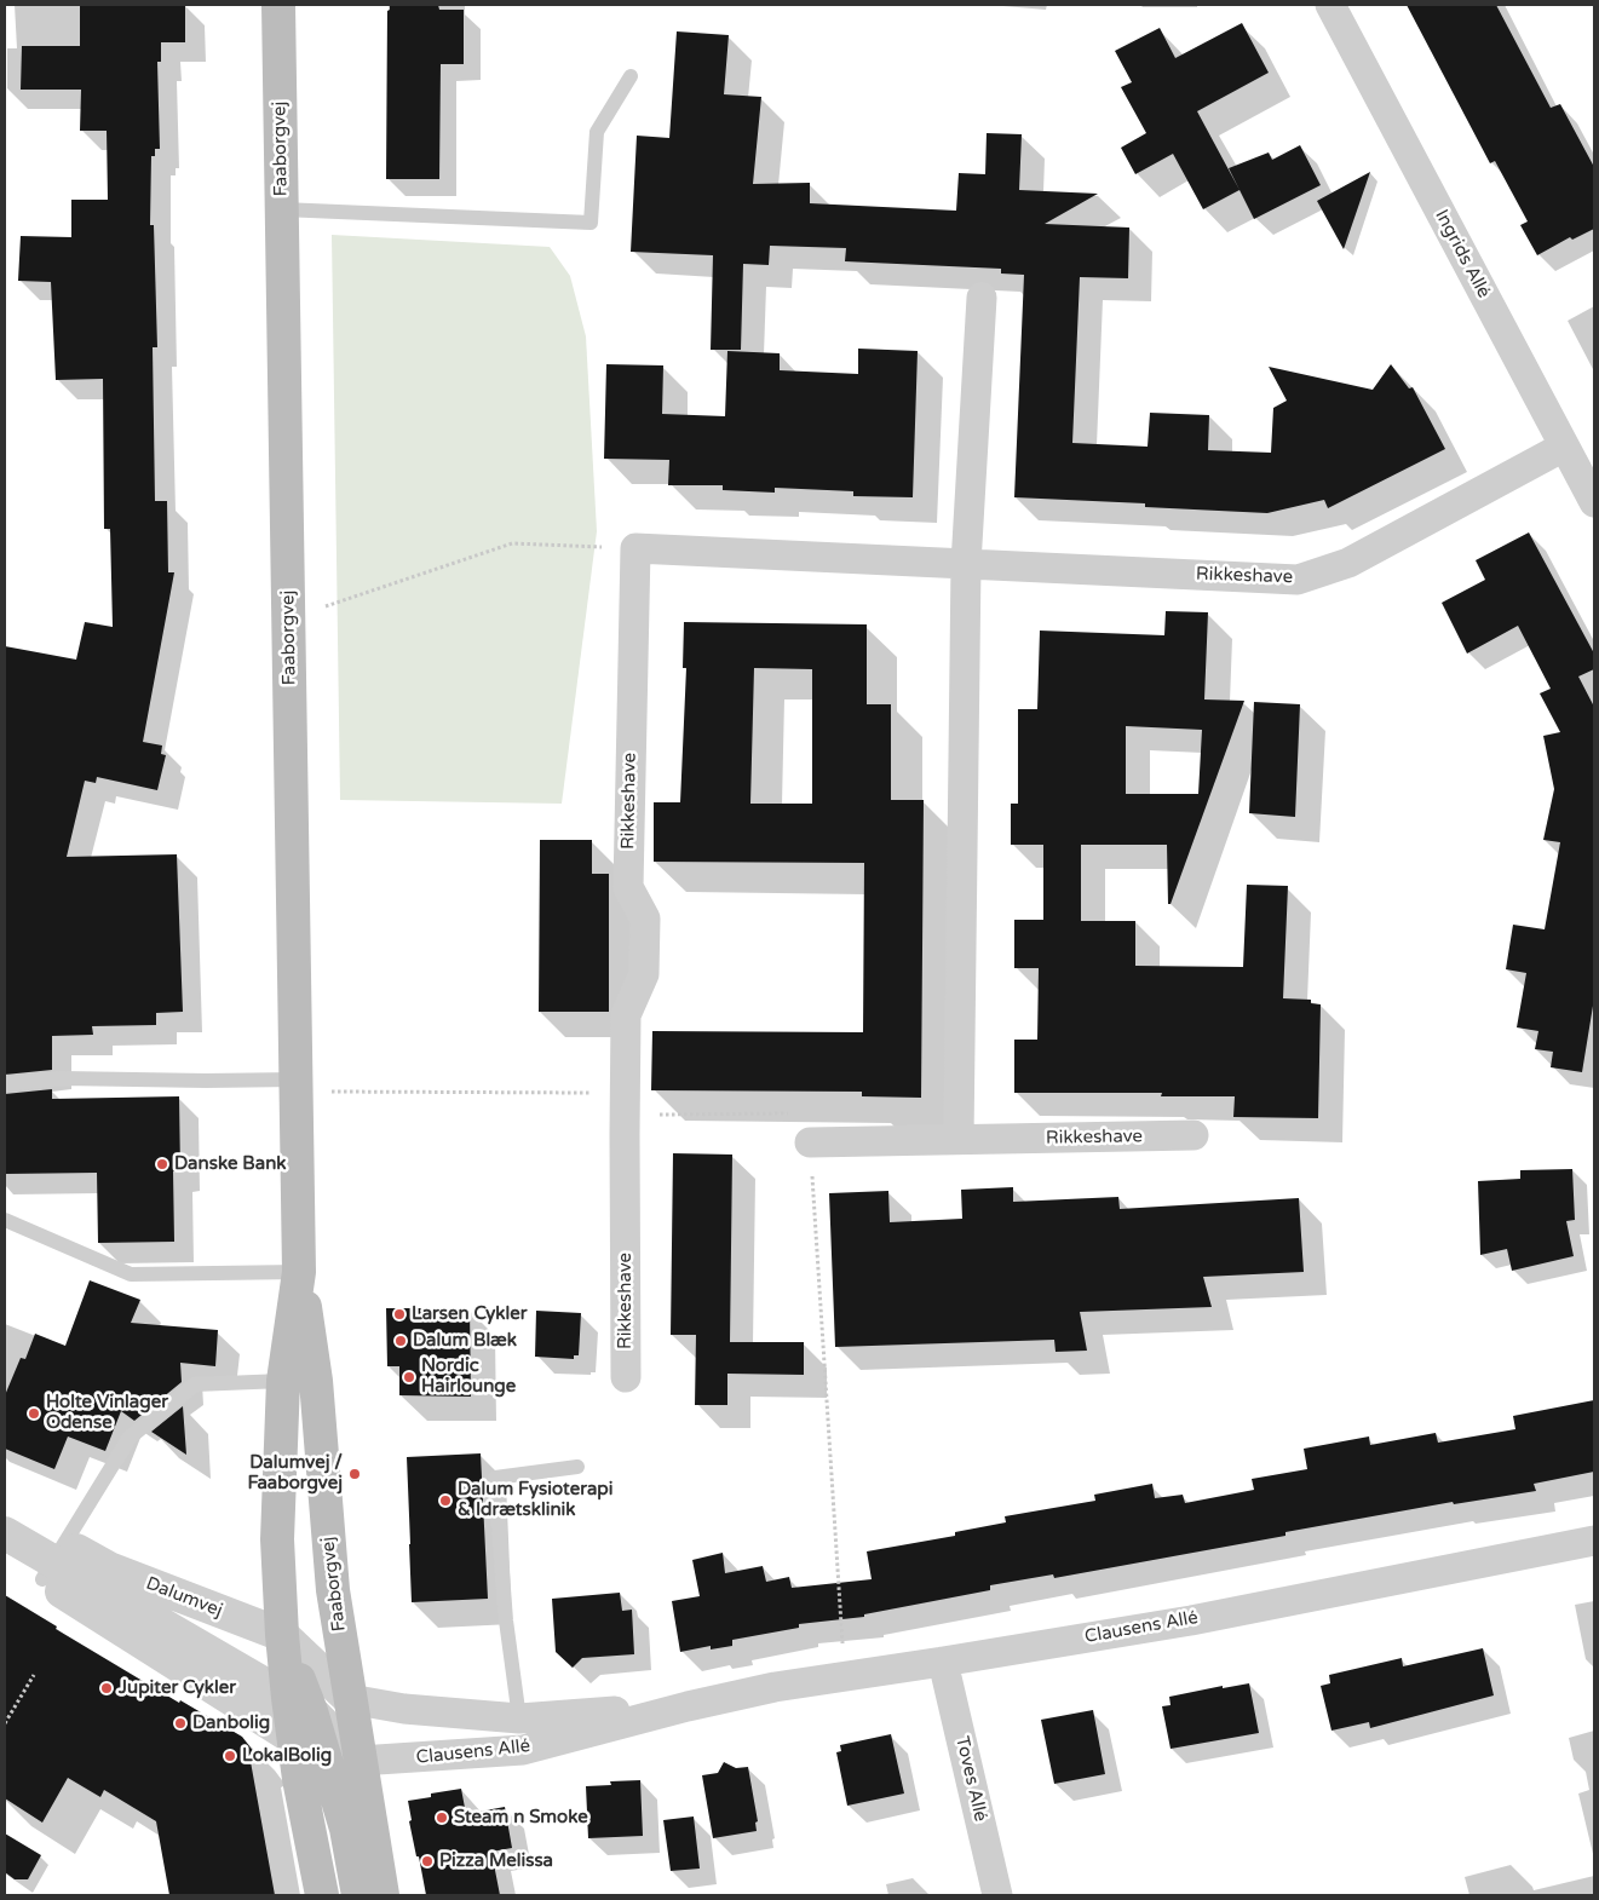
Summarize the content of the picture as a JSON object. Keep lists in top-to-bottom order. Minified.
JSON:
{"streets":{"main road":["Faaborgvej"],"street":["Ingrids Allé","Rikkeshave","Dalumvej","Clausens Allé","Toves Allé"]},"crossings":[["Faaborgvej","Dalumvej"],["Faaborgvej","Clausens Allé"],["Ingrids Allé","Rikkeshave"],["Dalumvej","Clausens Allé"],["Clausens Allé","Toves Allé"]],"places":["Danske Bank","Larsen Cykler","Dalum Blæk","Nordic Hairlounge","Holte Vinlager Odense","Dalumvej / Faaborgvej","Dalum Fysioterapi & Idrætsklinik","Jupiter Cykler","Danbolig","LokalBolig","Steam n Smoke","Pizza Melissa"]}
